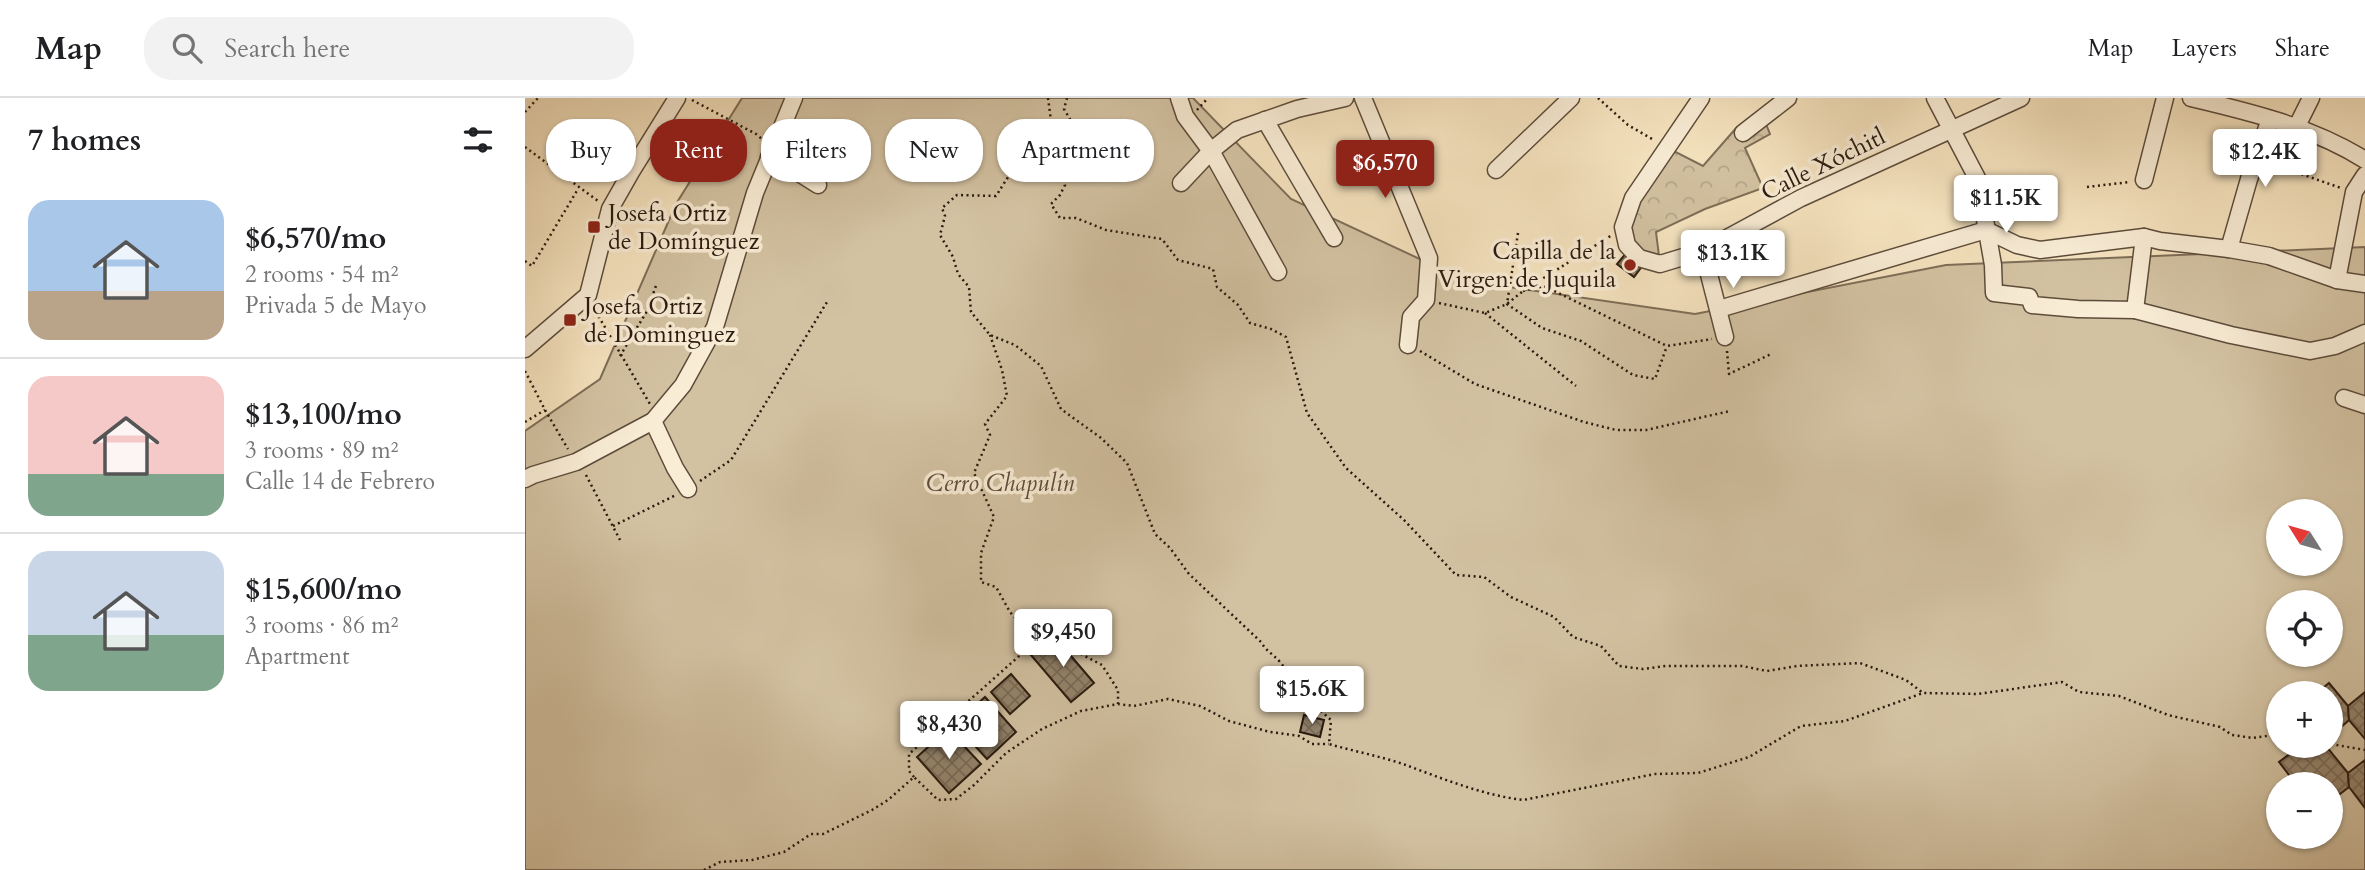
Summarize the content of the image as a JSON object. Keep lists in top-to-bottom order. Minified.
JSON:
{"streets":{"street":["Calle Xóchitl"]},"parks":["Cerro Chapulín"],"places":{"transit":["Josefa Ortiz de Domínguez","Josefa Ortiz de Dominguez"],"other":["Capilla de la Virgen de Juquila"]},"north":"top left","page":{"header":"Map","search":"Search here","nav":["Map","Layers","Share"],"heading":"7 homes","chip":["Buy","Rent","Filters","New","Apartment"],"price":["$12.4K","$6,570","$11.5K","$13.1K","$9,450","$15.6K","$8,430"],"list":[{"name":"$6,570/mo","note":"2 rooms · 54 m² · Privada 5 de Mayo"},{"name":"$13,100/mo","note":"3 rooms · 89 m² · Calle 14 de Febrero"},{"name":"$15,600/mo","note":"3 rooms · 86 m² · Apartment"}],"map_buttons":["+","−"]}}
